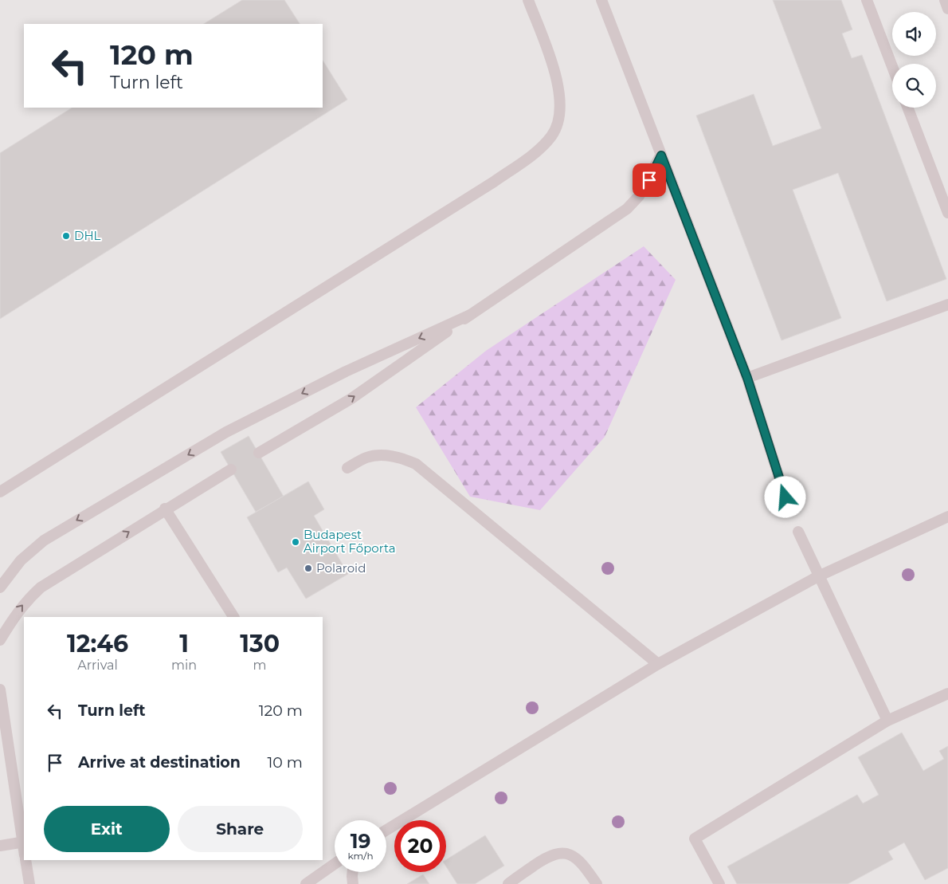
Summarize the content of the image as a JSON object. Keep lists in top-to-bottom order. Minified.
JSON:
{"places":["DHL","Budapest Airport Főporta","Polaroid"],"page":{"turn":["120 m","Turn left"],"eta":["12:46","Arrival","1","min","130","m"],"list":[{"name":"Turn left","value":"120 m"},{"name":"Arrive at destination","value":"10 m"}],"buttons":["Exit","Share"],"speed":"19 km/h","limit":"20"}}
